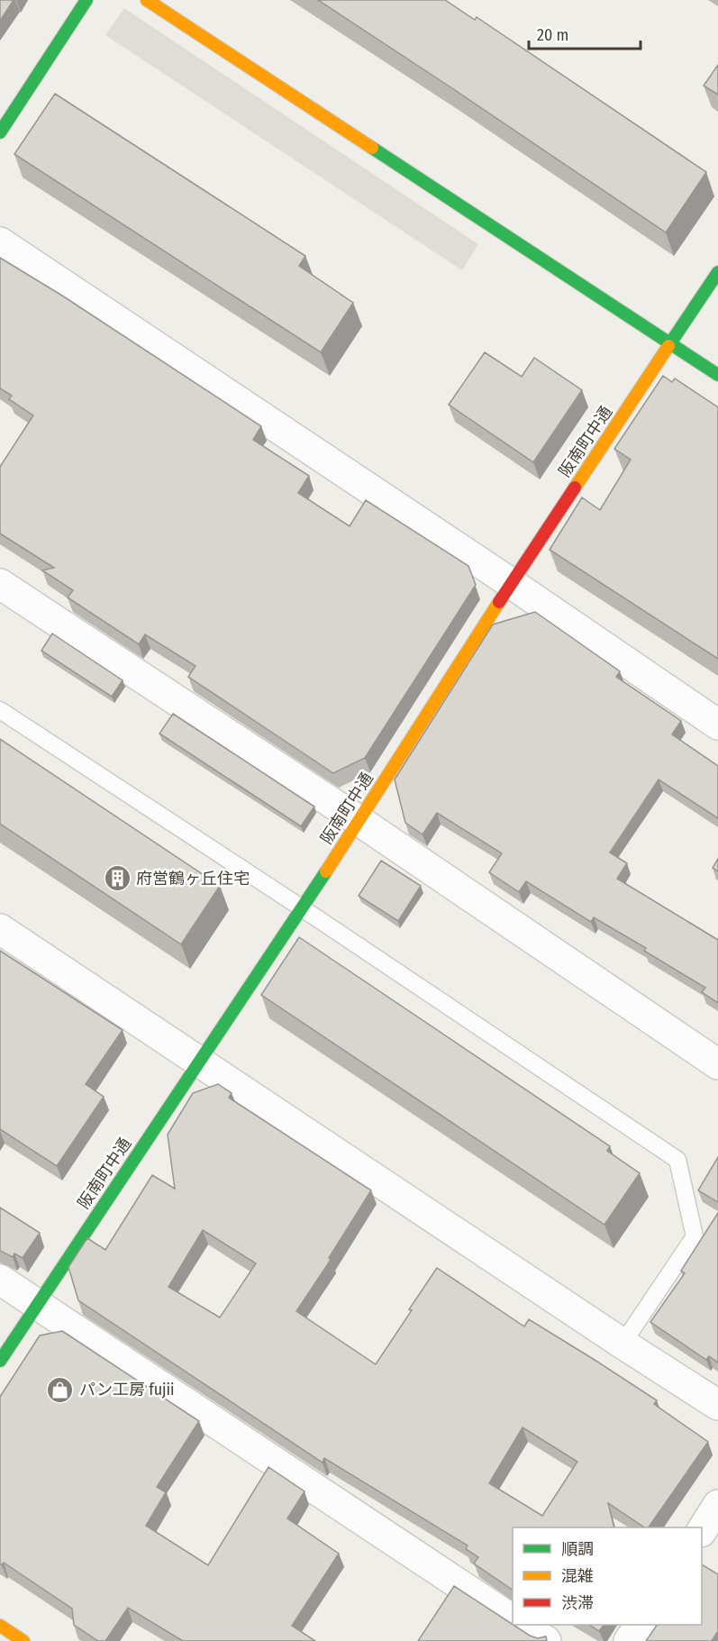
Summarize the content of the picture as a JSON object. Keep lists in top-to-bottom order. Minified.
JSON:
{"streets":{"street":["阪南町中通"]},"places":{"building":["府営鶴ヶ丘住宅"],"shop":["パン工房 fujii"]},"legend":["順調","混雑","渋滞"],"scale_bar":"20 m"}
